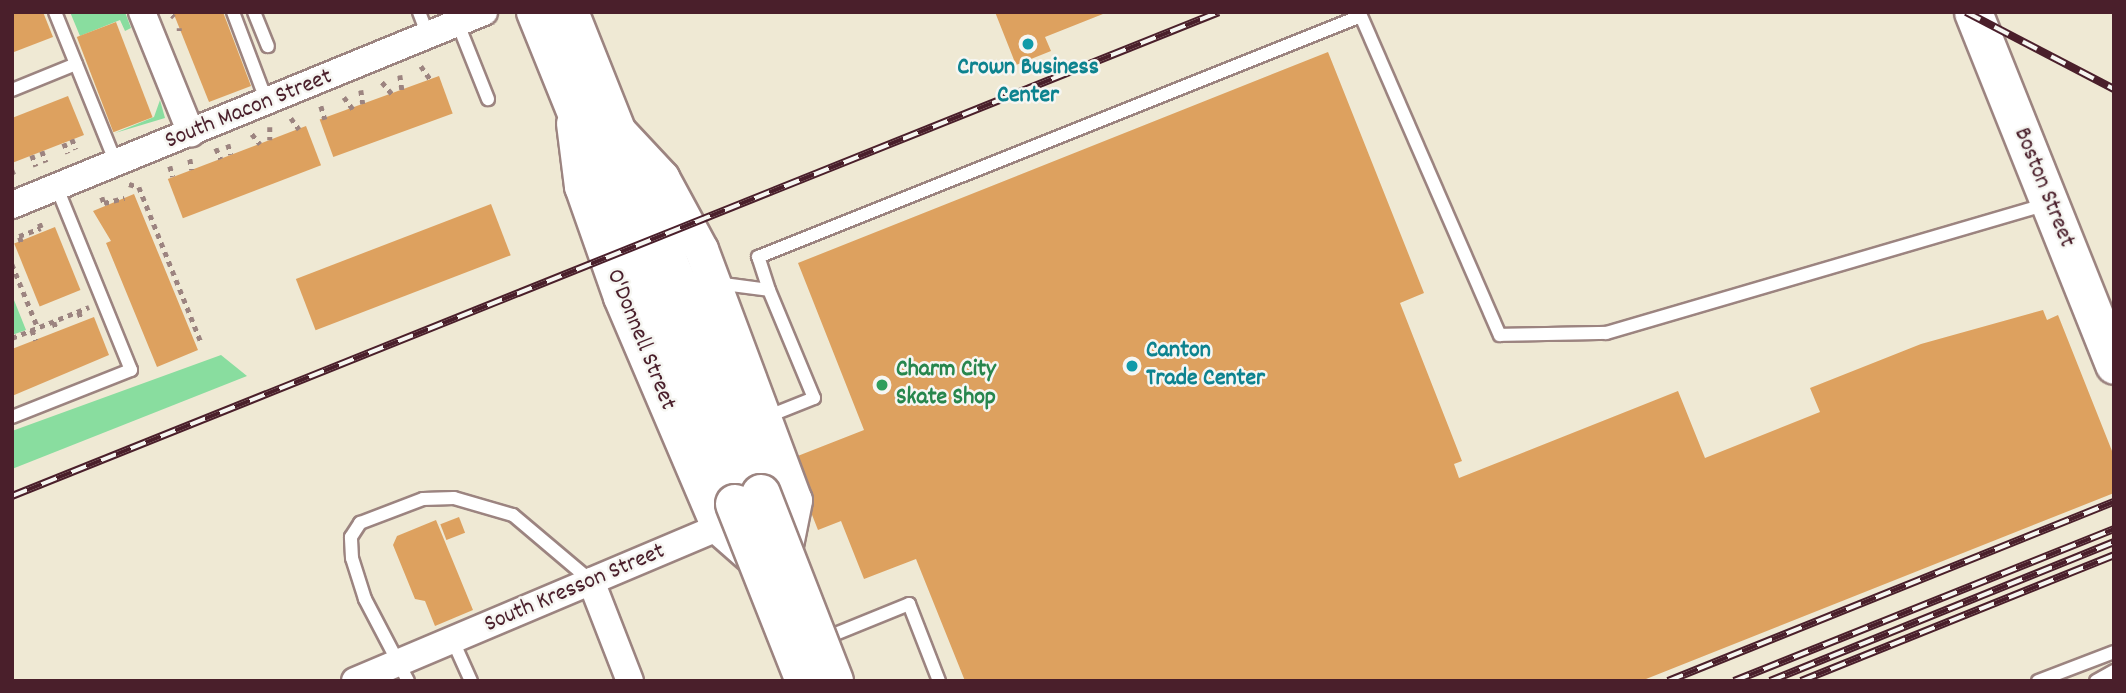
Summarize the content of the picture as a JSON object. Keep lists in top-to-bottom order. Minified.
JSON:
{"streets":{"main road":["Boston Street","O'Donnell Street"],"street":["South Macon Street","South Kresson Street"]},"crossings":[["O'Donnell Street","South Kresson Street"]],"places":["Crown Business Center","Canton Trade Center","Charm City Skate Shop"]}
